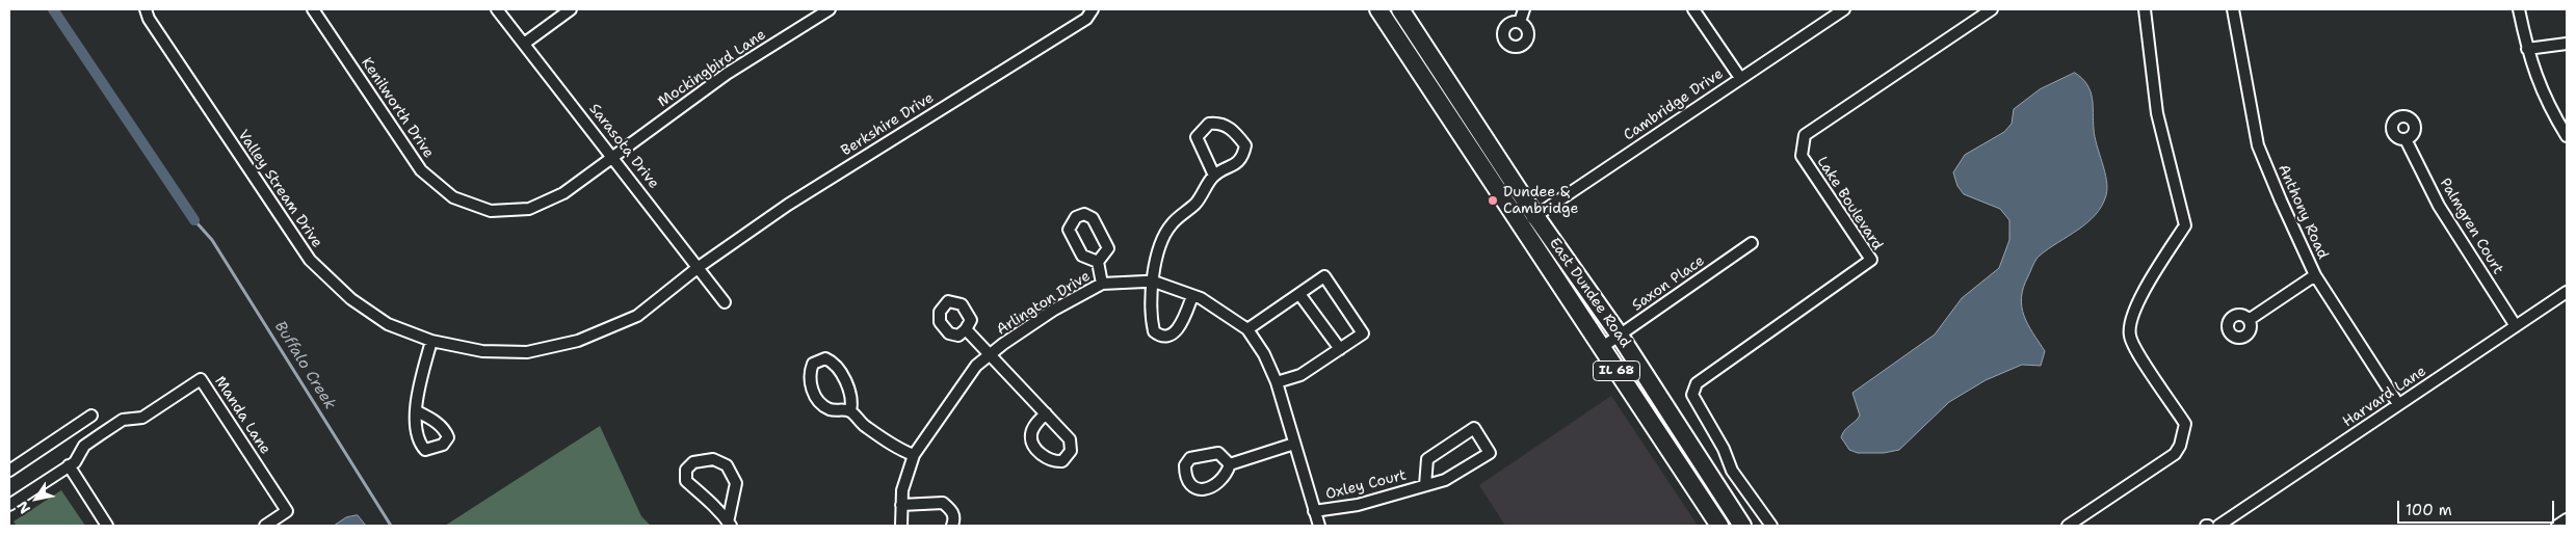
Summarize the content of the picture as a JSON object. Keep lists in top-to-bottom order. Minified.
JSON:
{"streets":{"main road":["East Dundee Road","IL 68"],"street":["Mockingbird Lane","Cambridge Drive","Kenilworth Drive","Berkshire Drive","Sarasota Drive","Valley Stream Drive","Lake Boulevard","Anthony Road","Palmgren Court","Saxon Place","Arlington Drive","Harvard Lane","Manda Lane","Oxley Court"]},"crossings":[["Mockingbird Lane","Kenilworth Drive"],["Mockingbird Lane","Sarasota Drive"],["Cambridge Drive","East Dundee Road"],["Kenilworth Drive","Sarasota Drive"],["Berkshire Drive","Sarasota Drive"],["Berkshire Drive","Valley Stream Drive"],["Sarasota Drive","Valley Stream Drive"],["Anthony Road","Harvard Lane"],["Palmgren Court","Harvard Lane"],["Saxon Place","East Dundee Road"],["Arlington Drive","Oxley Court"]],"water":["Buffalo Creek"],"places":["Dundee & Cambridge"],"scale_bar":"100 m","north":"bottom left"}
